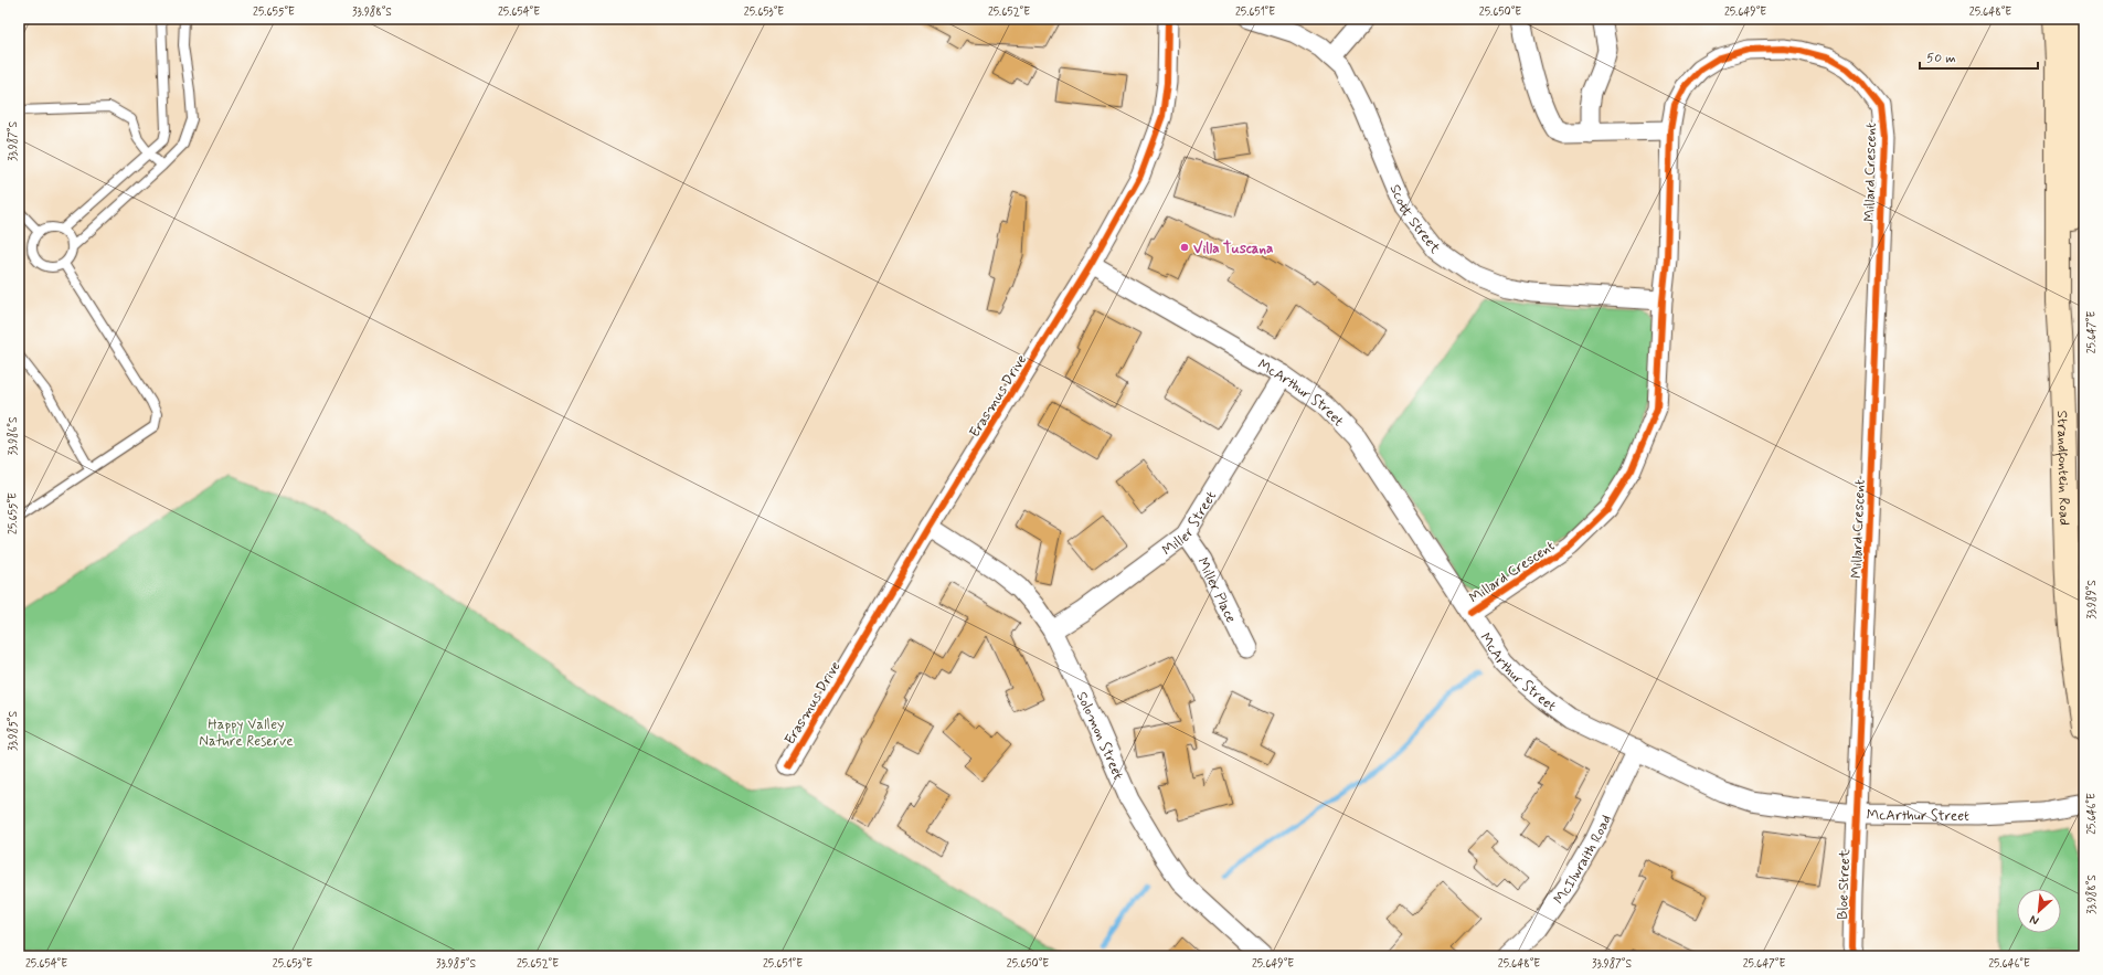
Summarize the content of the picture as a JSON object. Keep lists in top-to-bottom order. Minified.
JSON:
{"streets":{"main road":["Strandfontein Road"],"street":["Millard Crescent","Scott Street","McArthur Street","Erasmus Drive","Miller Street","Miller Place","Solomon Street","McIlwraith Road","Bloe Street"]},"crossings":[["Millard Crescent","Scott Street"],["Millard Crescent","McArthur Street"],["Millard Crescent","Bloe Street"],["McArthur Street","Erasmus Drive"],["McArthur Street","Miller Street"],["McArthur Street","McIlwraith Road"],["McArthur Street","Bloe Street"],["Erasmus Drive","Solomon Street"],["Miller Street","Miller Place"],["Miller Street","Solomon Street"]],"parks":["Happy Valley Nature Reserve"],"places":["Villa Tuscana"],"scale_bar":"50 m","north":"bottom left","coordinates":["25.655°E","33.988°S","25.654°E","25.653°E","25.652°E","25.651°E","25.650°E","25.649°E","25.648°E","33.987°S","25.647°E","33.986°S","33.989°S","33.985°S","25.646°E"]}
